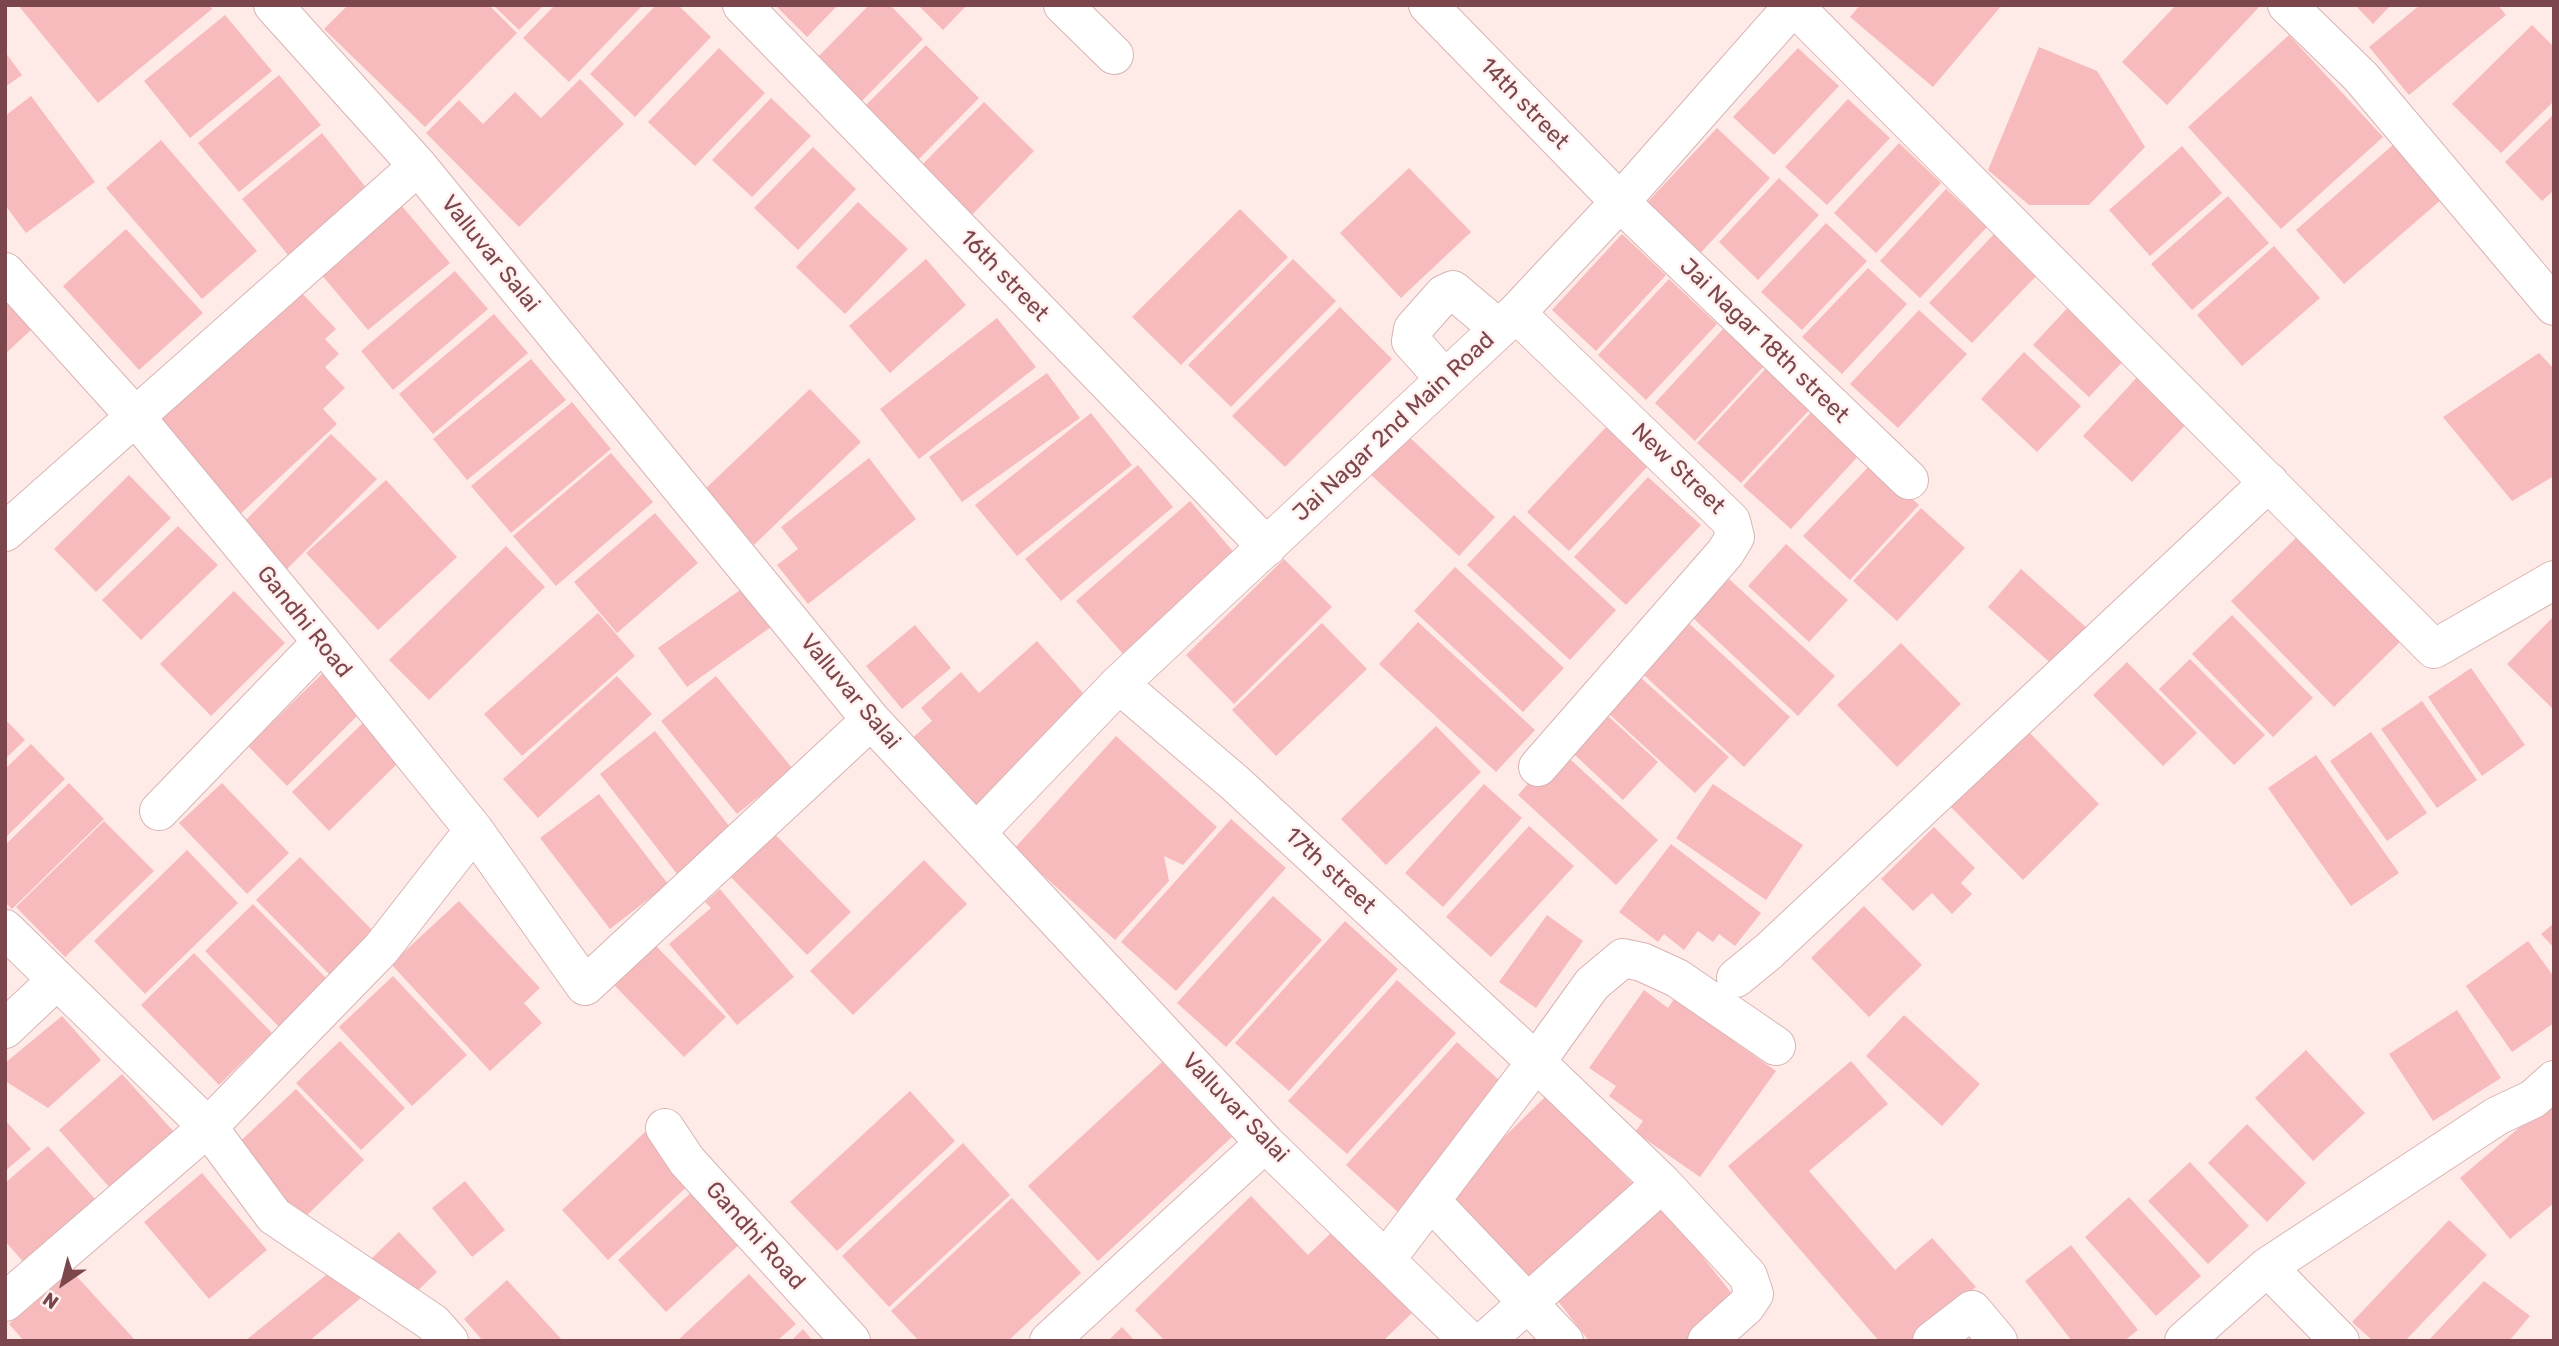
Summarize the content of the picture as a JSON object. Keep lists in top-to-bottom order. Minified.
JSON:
{"streets":{"street":["14th street","Valluvar Salai","16th street","Jai Nagar 18th street","Jai Nagar 2nd Main Road","New Street","Gandhi Road","17th street"]},"crossings":[["14th street","Jai Nagar 18th street"],["14th street","Jai Nagar 2nd Main Road"],["Valluvar Salai","Jai Nagar 2nd Main Road"],["Valluvar Salai","Gandhi Road"],["16th street","Jai Nagar 2nd Main Road"],["Jai Nagar 18th street","Jai Nagar 2nd Main Road"],["Jai Nagar 2nd Main Road","New Street"],["Jai Nagar 2nd Main Road","17th street"]],"north":"bottom left"}
